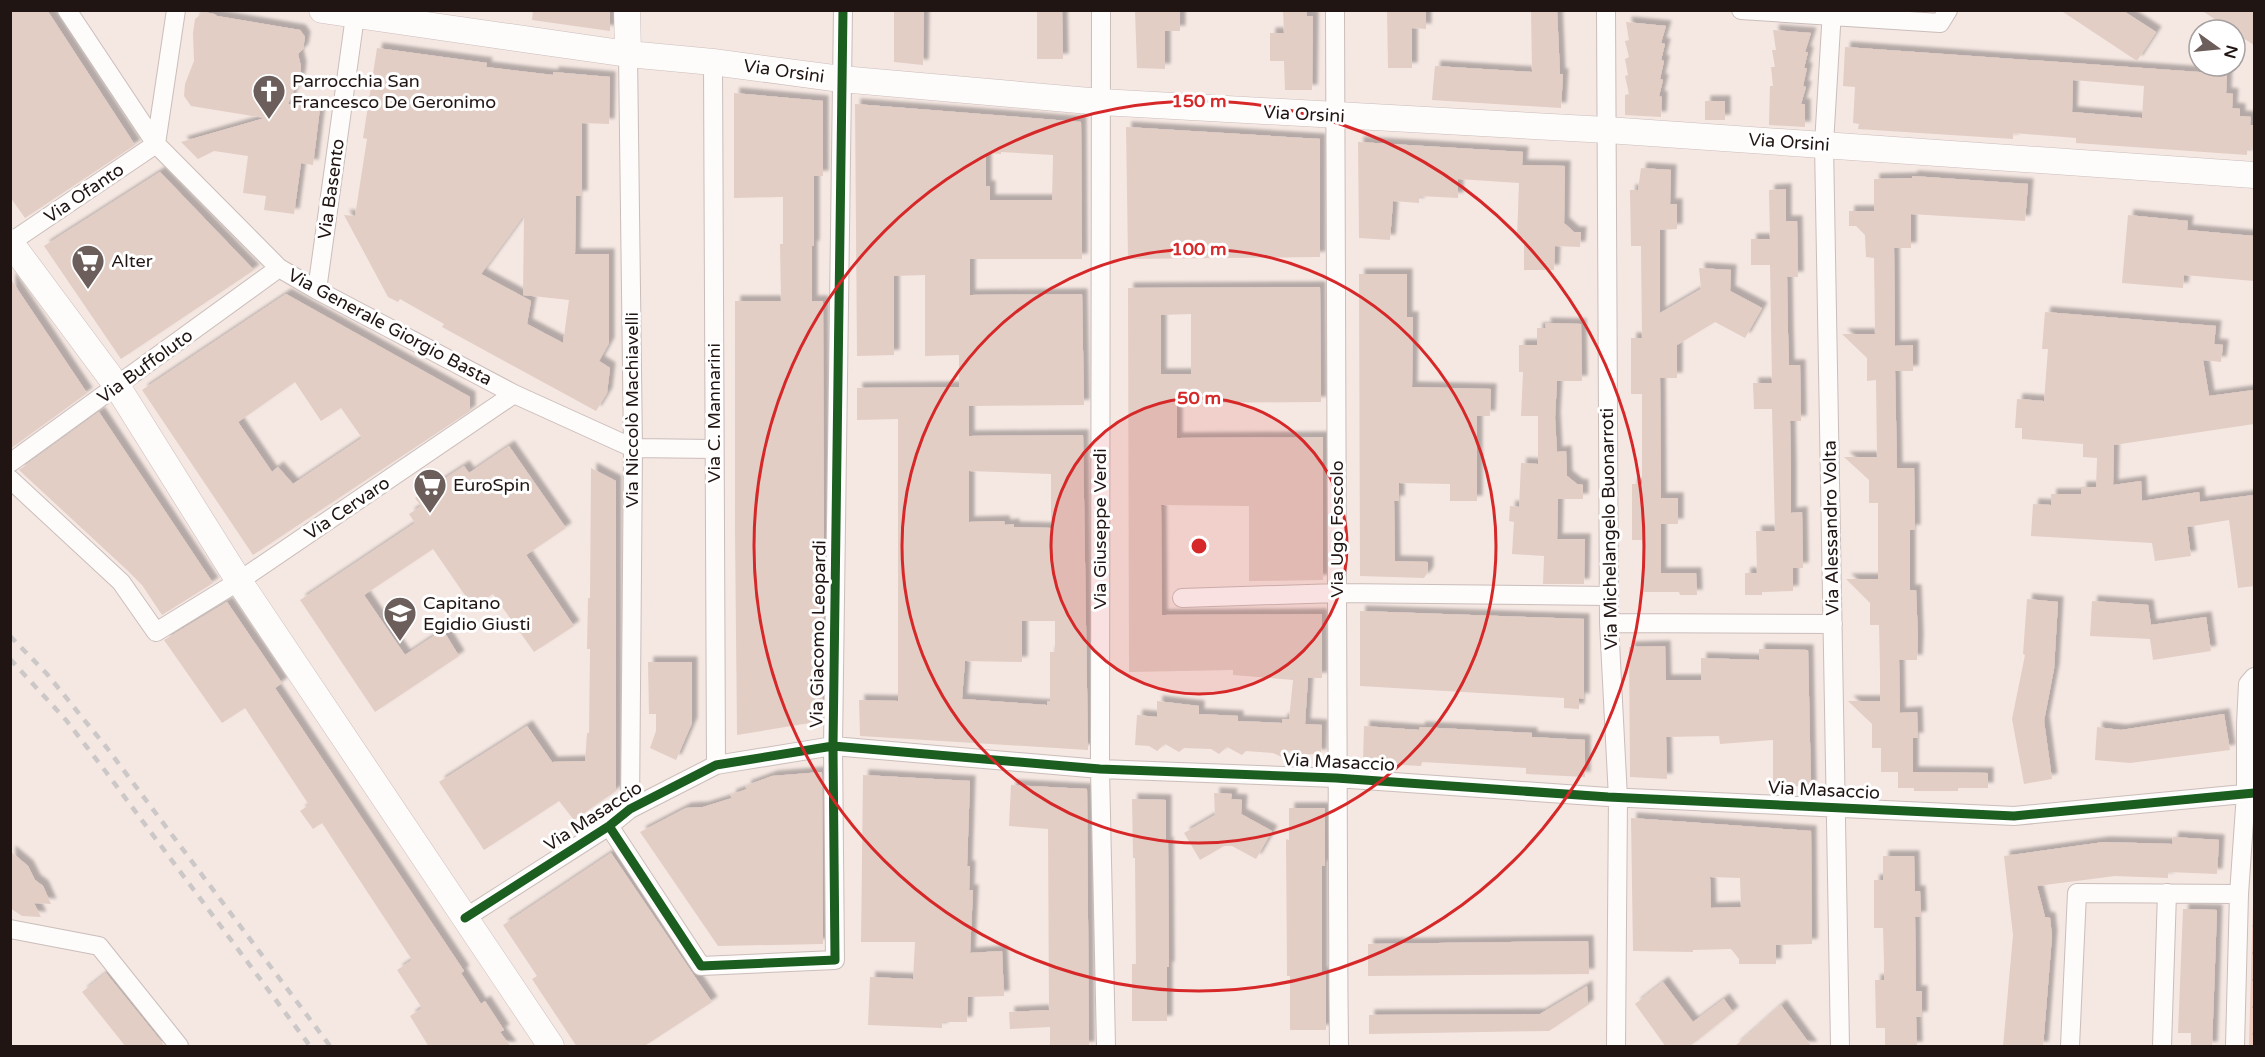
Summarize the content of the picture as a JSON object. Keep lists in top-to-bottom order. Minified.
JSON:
{"streets":{"main road":["Via Orsini","Via Niccolò Machiavelli"],"street":["Via Basento","Via Ofanto","Via Generale Giorgio Basta","Via Buffoluto","Via C. Mannarini","Via Cervaro","Via Alessandro Volta","Via Giuseppe Verdi","Via Ugo Foscolo","Via Michelangelo Buonarroti","Via Giacomo Leopardi","Via Masaccio"]},"crossings":[["Via Orsini","Via Basento"],["Via Orsini","Via Niccolò Machiavelli"],["Via Orsini","Via C. Mannarini"],["Via Orsini","Via Alessandro Volta"],["Via Orsini","Via Giuseppe Verdi"],["Via Orsini","Via Ugo Foscolo"],["Via Orsini","Via Michelangelo Buonarroti"],["Via Orsini","Via Giacomo Leopardi"],["Via Basento","Via Generale Giorgio Basta"],["Via Ofanto","Via Generale Giorgio Basta"],["Via Generale Giorgio Basta","Via Buffoluto"],["Via Generale Giorgio Basta","Via Niccolò Machiavelli"],["Via Generale Giorgio Basta","Via C. Mannarini"],["Via Generale Giorgio Basta","Via Cervaro"],["Via Niccolò Machiavelli","Via Masaccio"],["Via C. Mannarini","Via Masaccio"],["Via Alessandro Volta","Via Masaccio"],["Via Giuseppe Verdi","Via Masaccio"],["Via Ugo Foscolo","Via Masaccio"],["Via Michelangelo Buonarroti","Via Masaccio"],["Via Giacomo Leopardi","Via Masaccio"]],"places":{"church":["Parrocchia San Francesco De Geronimo"],"supermarket":["Alter","EuroSpin"],"school or university":["Capitano Egidio Giusti"]},"north":"right","rings":["150 m","100 m","50 m"]}
